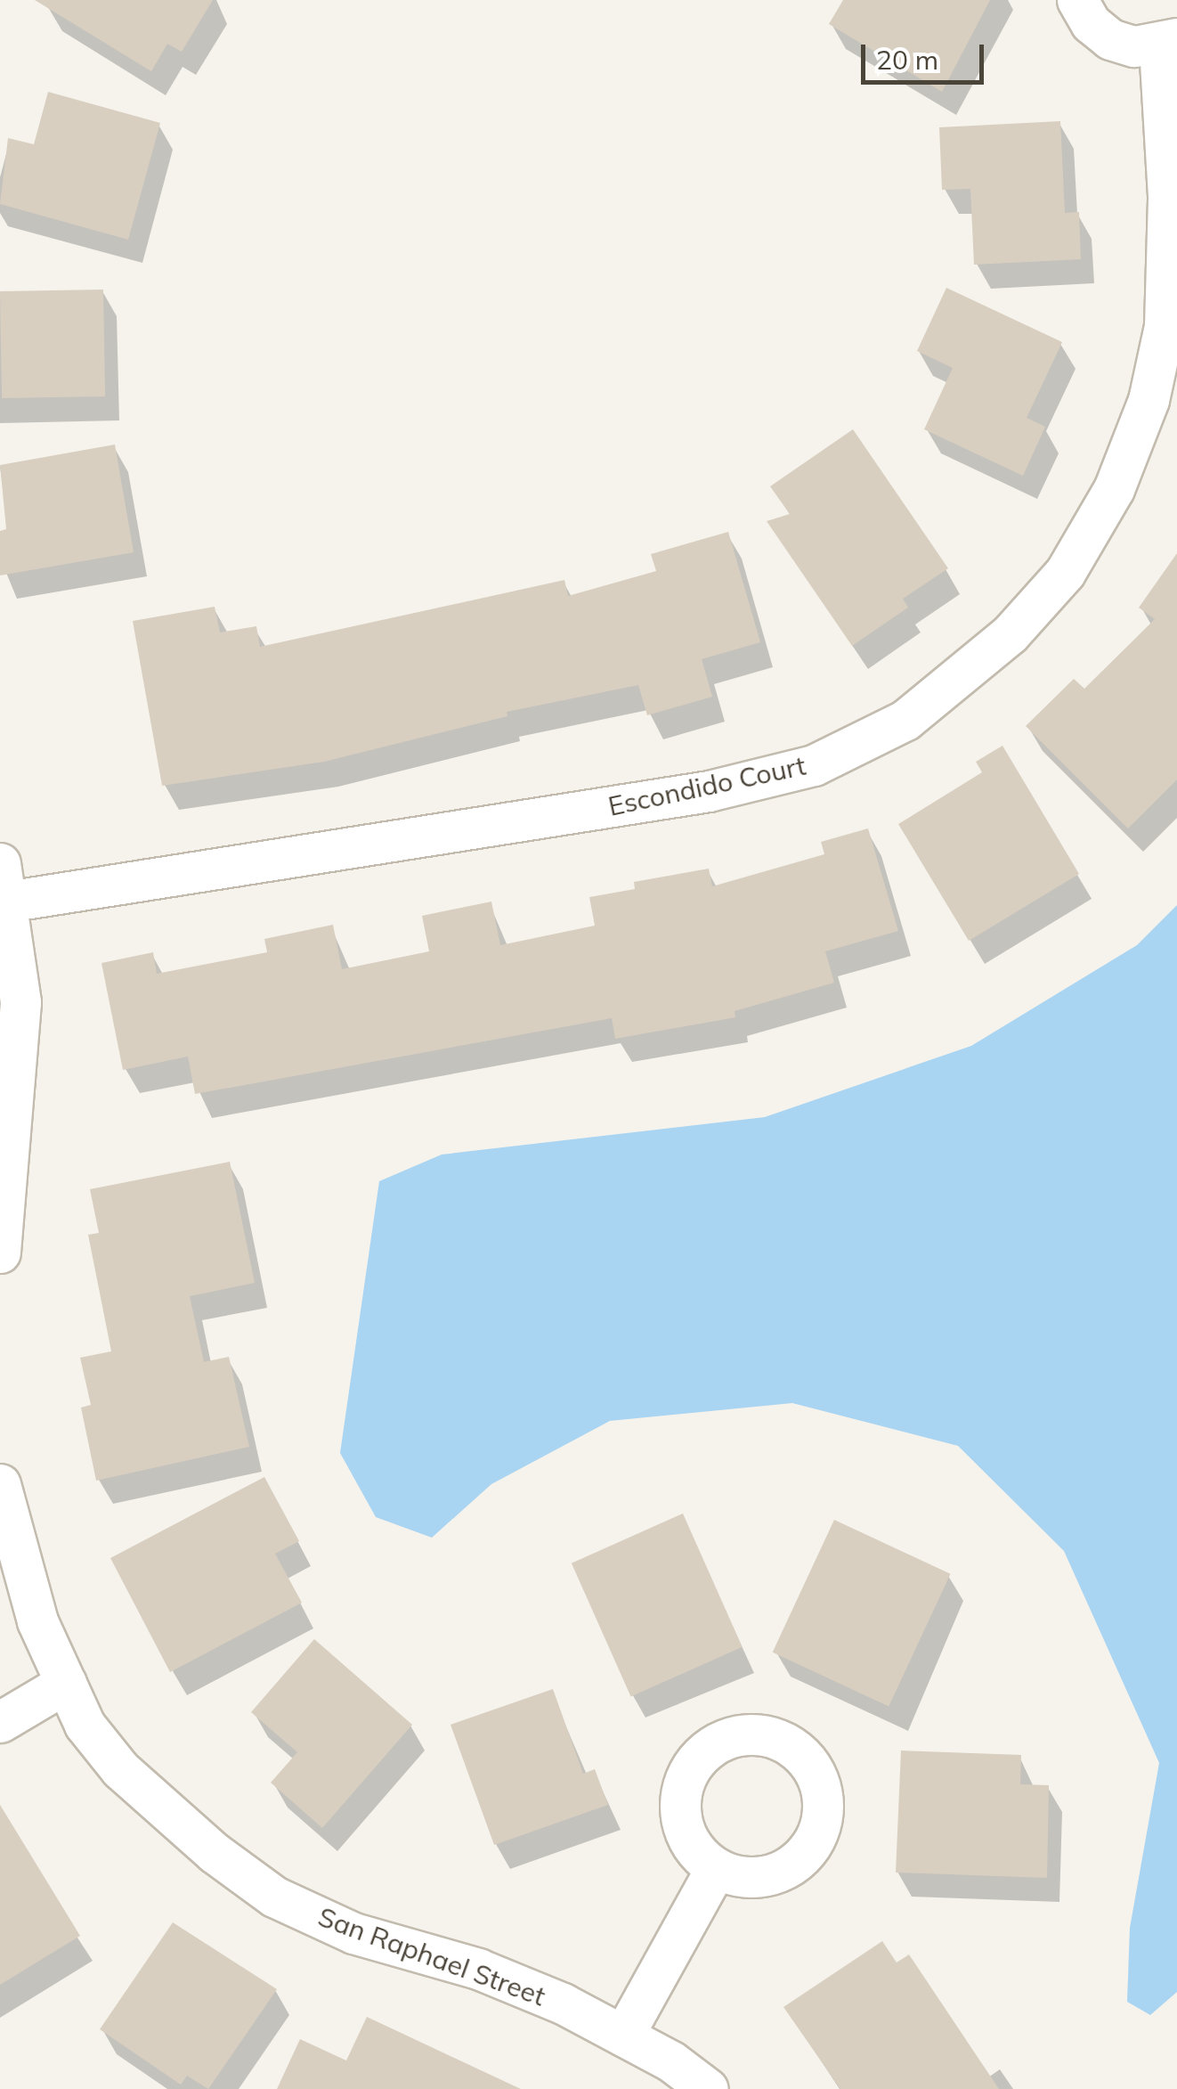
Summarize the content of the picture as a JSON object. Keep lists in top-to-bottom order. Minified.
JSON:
{"streets":{"street":["Escondido Court","San Raphael Street"]},"scale_bar":"20 m"}
